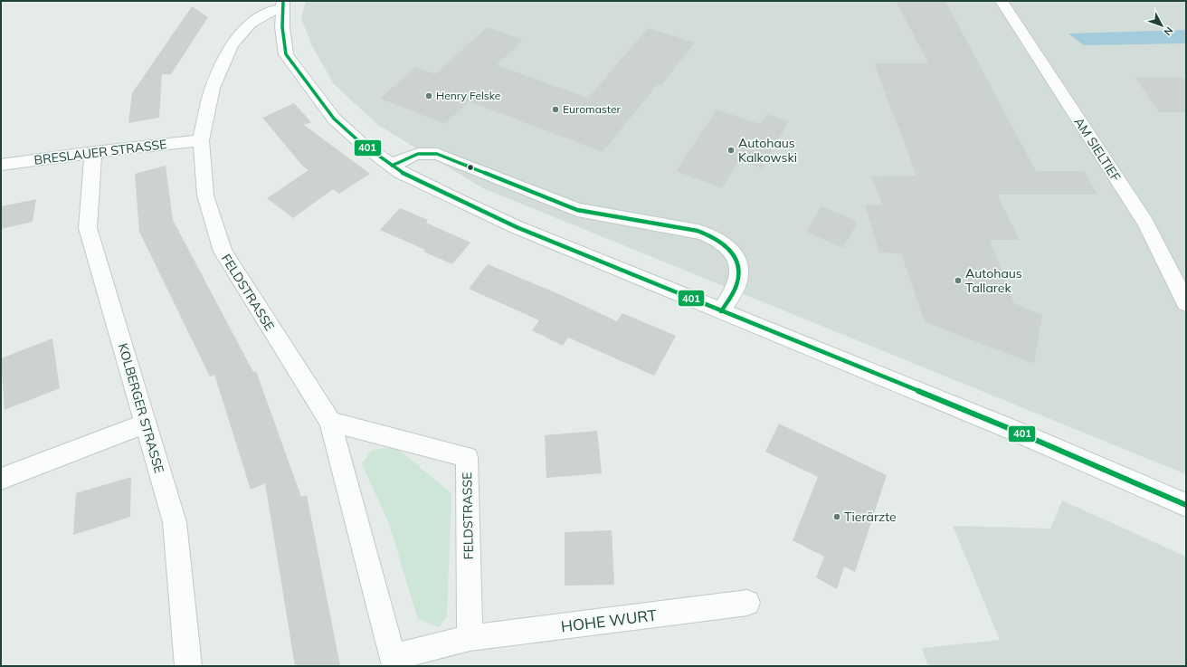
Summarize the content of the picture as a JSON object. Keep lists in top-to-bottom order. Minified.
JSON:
{"streets":{"street":["AM SIELTIEF","BRESLAUER STRASSE","FELDSTRASSE","KOLBERGER STRASSE","HOHE WURT"]},"crossings":[["BRESLAUER STRASSE","FELDSTRASSE"],["BRESLAUER STRASSE","KOLBERGER STRASSE"],["FELDSTRASSE","HOHE WURT"]],"places":["Henry Felske","Euromaster","Autohaus Kalkowski","Autohaus Tallarek","Tierärzte"],"lines":["transit line 401"],"north":"bottom right"}
